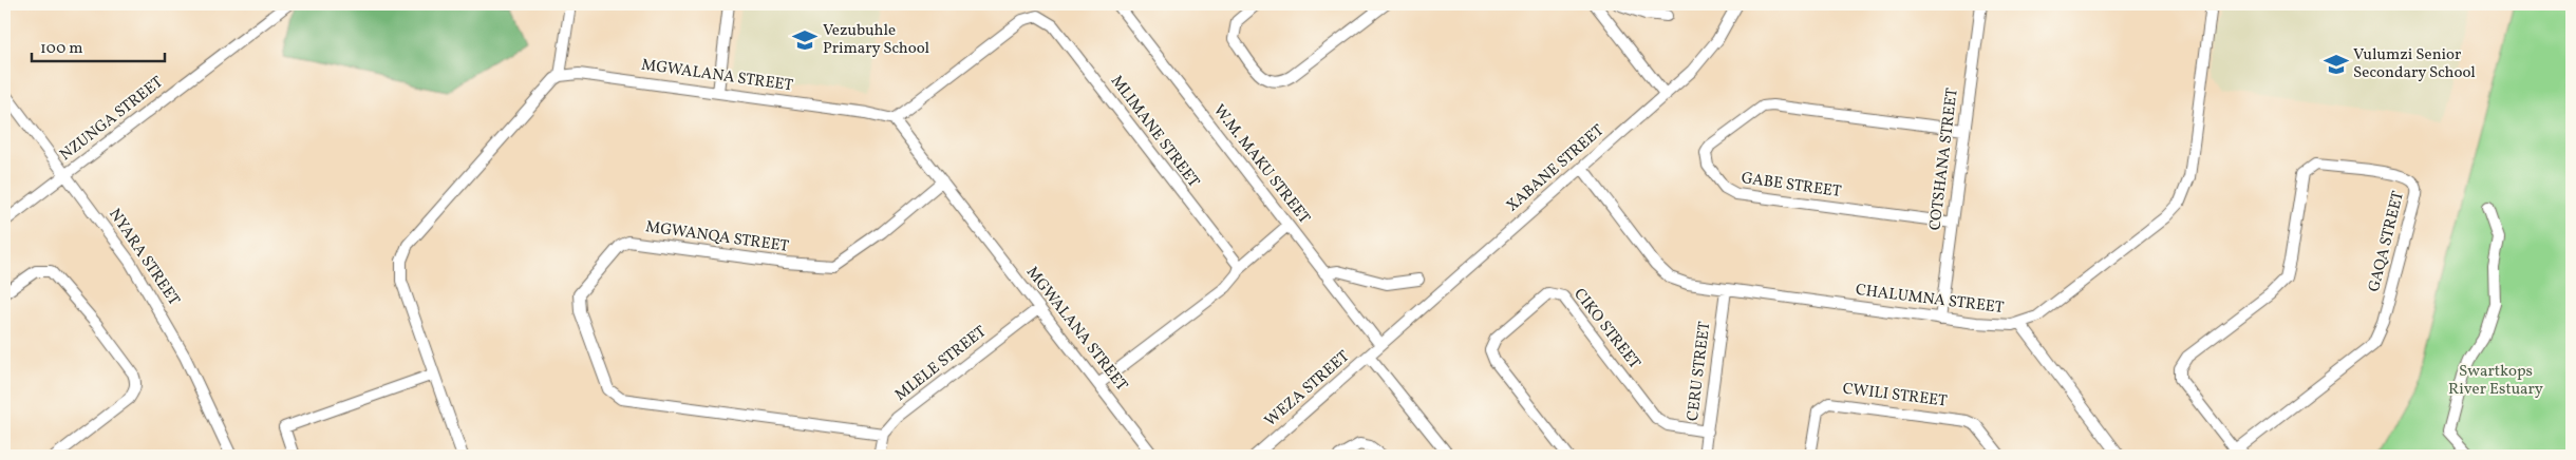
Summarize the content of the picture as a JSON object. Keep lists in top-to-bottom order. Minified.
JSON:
{"streets":{"street":["MGWALANA STREET","NZUNGA STREET","MLIMANE STREET","COTSHANA STREET","W.M. MAKU STREET","XABANE STREET","GABE STREET","MGWANQA STREET","GAQA STREET","NYARA STREET","CHALUMNA STREET","CIKO STREET","MLELE STREET","CERU STREET","WEZA STREET","CWILI STREET"]},"crossings":[["MGWALANA STREET","MLIMANE STREET"],["MGWALANA STREET","MGWANQA STREET"],["MGWALANA STREET","MLELE STREET"],["NZUNGA STREET","NYARA STREET"],["COTSHANA STREET","GABE STREET"],["COTSHANA STREET","CHALUMNA STREET"],["W.M. MAKU STREET","XABANE STREET"],["W.M. MAKU STREET","WEZA STREET"],["XABANE STREET","CHALUMNA STREET"],["XABANE STREET","WEZA STREET"],["MGWANQA STREET","MLELE STREET"],["CHALUMNA STREET","CERU STREET"],["CIKO STREET","CERU STREET"]],"parks":["Swartkops River Estuary"],"places":{"school or university":["Vezubuhle Primary School","Vulumzi Senior Secondary School"]},"scale_bar":"100 m"}
